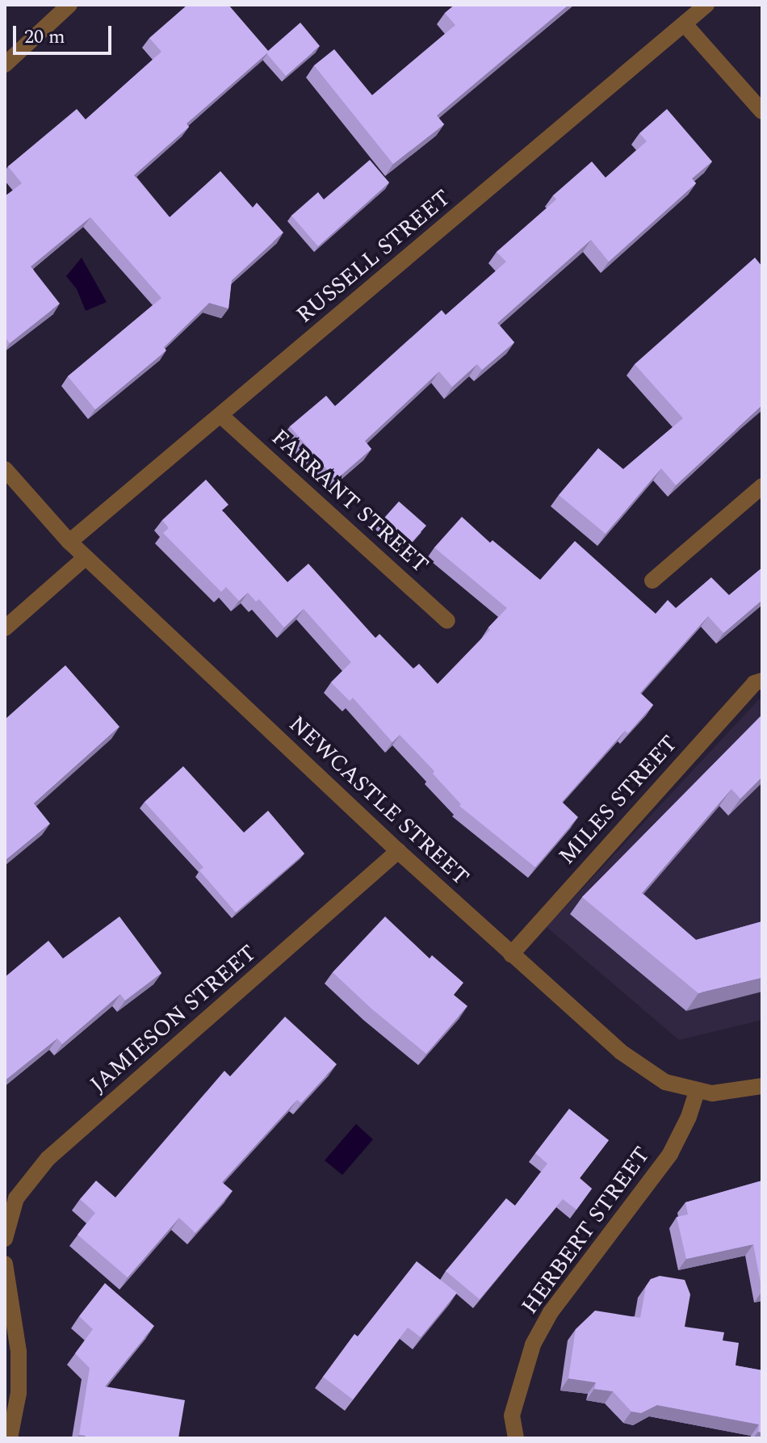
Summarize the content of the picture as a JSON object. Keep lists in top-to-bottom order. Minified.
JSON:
{"streets":{"street":["RUSSELL STREET","FARRANT STREET","MILES STREET","NEWCASTLE STREET","JAMIESON STREET","HERBERT STREET"]},"crossings":[["RUSSELL STREET","FARRANT STREET"],["RUSSELL STREET","NEWCASTLE STREET"],["MILES STREET","NEWCASTLE STREET"],["NEWCASTLE STREET","JAMIESON STREET"],["NEWCASTLE STREET","HERBERT STREET"]],"scale_bar":"20 m"}
